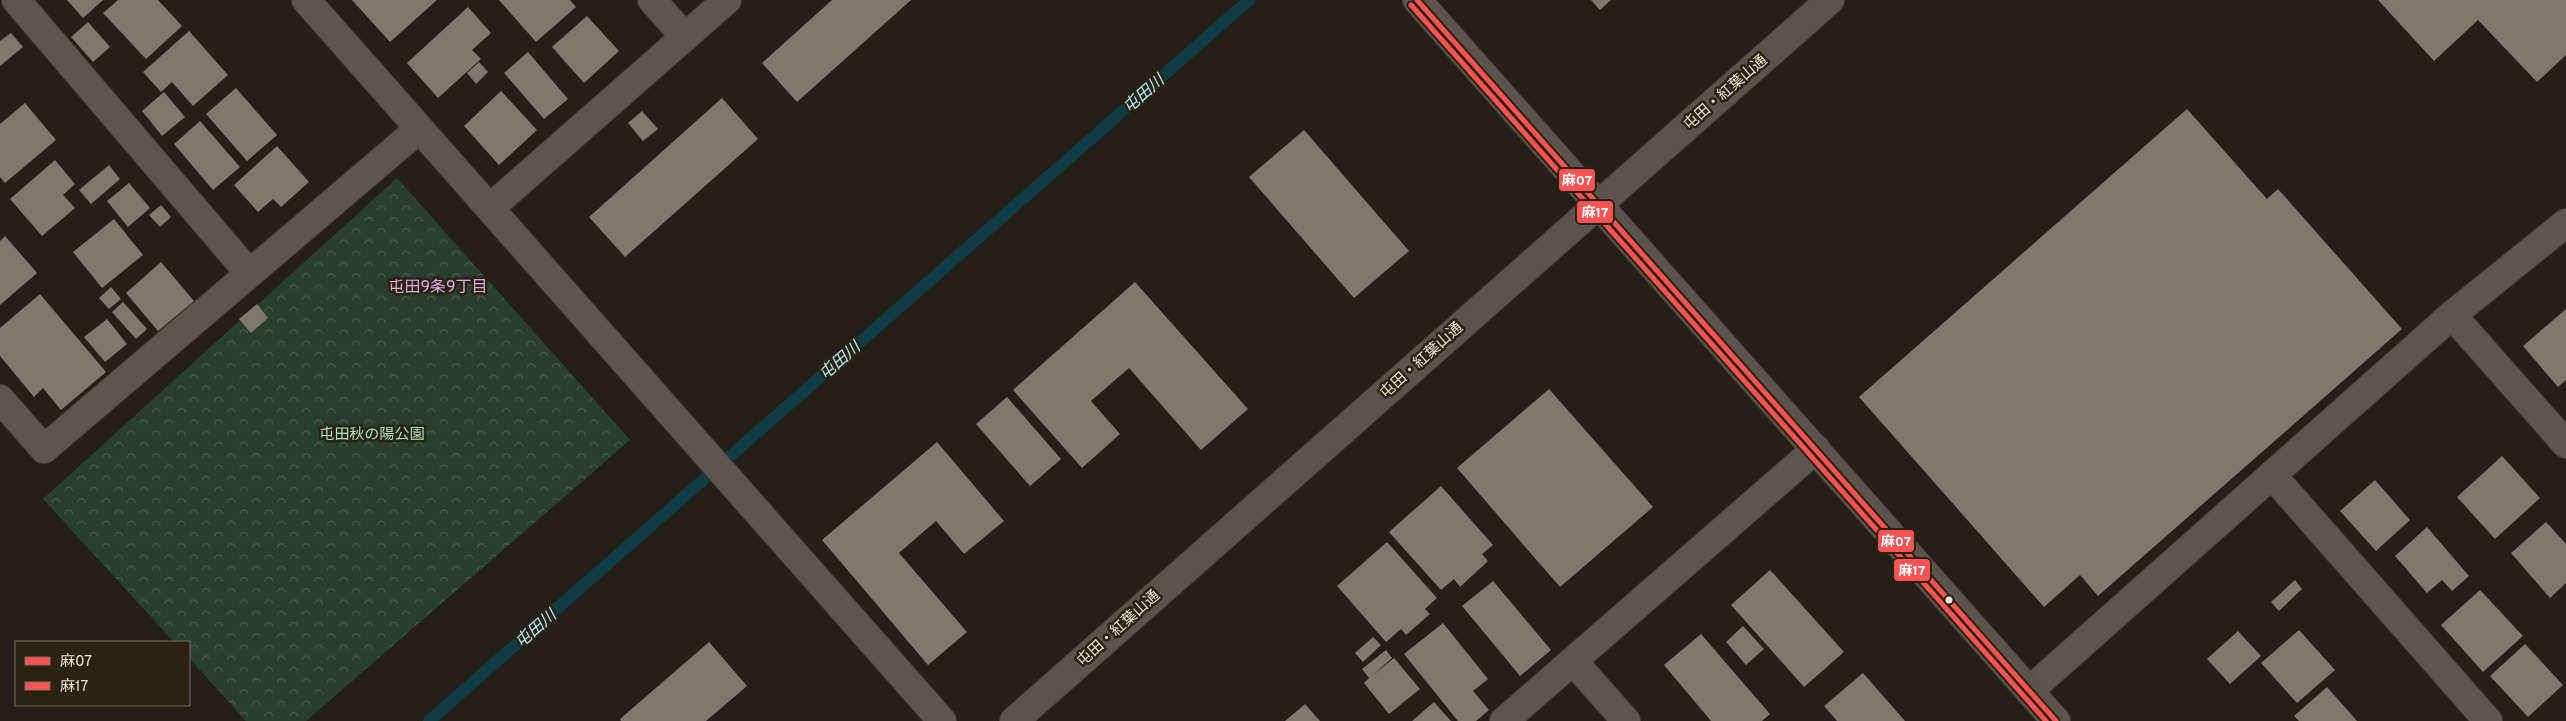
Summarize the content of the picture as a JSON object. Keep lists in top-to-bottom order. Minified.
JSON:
{"streets":{"street":["屯田・紅葉山通"]},"districts":["屯田9条9丁目"],"water":["屯田川"],"parks":["屯田秋の陽公園"],"lines":["transit line 麻07","transit line 麻17"],"legend":["麻07","麻17"]}
